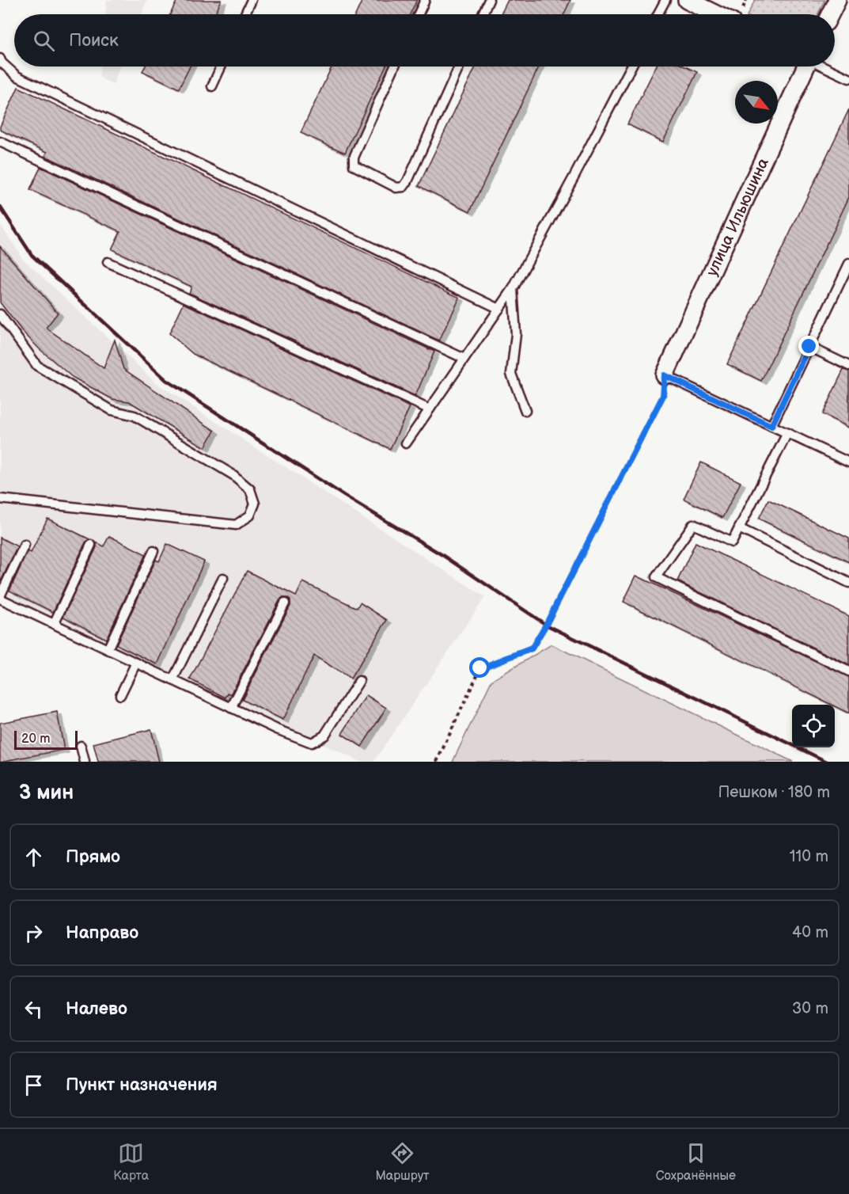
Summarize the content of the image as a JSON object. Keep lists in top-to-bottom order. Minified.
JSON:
{"streets":{"street":["улица Ильюшина"]},"scale_bar":"20 m","north":"bottom right","page":{"search":"Поиск","scale":"20 m","heading":["3 мин","Пешком · 180 m"],"list":[["Прямо","110 m"],["Направо","40 m"],["Налево","30 m"],"Пункт назначения"],"nav":["Карта","Маршрут","Сохранённые"]}}
